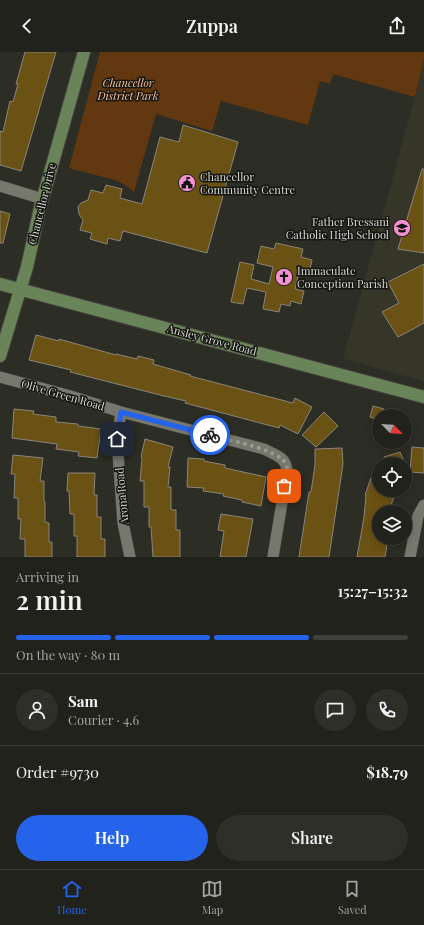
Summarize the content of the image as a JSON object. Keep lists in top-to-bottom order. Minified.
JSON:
{"streets":{"street":["Chancellor Drive","Ansley Grove Road","Olive Green Road","Arona Road"]},"crossings":[["Chancellor Drive","Ansley Grove Road"],["Olive Green Road","Arona Road"]],"parks":["Chancellor District Park"],"places":{"public building":["Chancellor Community Centre"],"school or university":["Father Bressani Catholic High School"],"church":["Immaculate Conception Parish"]},"north":"bottom right","page":{"header":"Zuppa","heading":["2 min","Arriving in","15:27–15:32"],"panel":["Sam","Courier · 4.6","Order #9730","$18.79"],"bar":"On the way · 80 m","buttons":["Help","Share"],"tabs":["Home","Map","Saved"]}}
